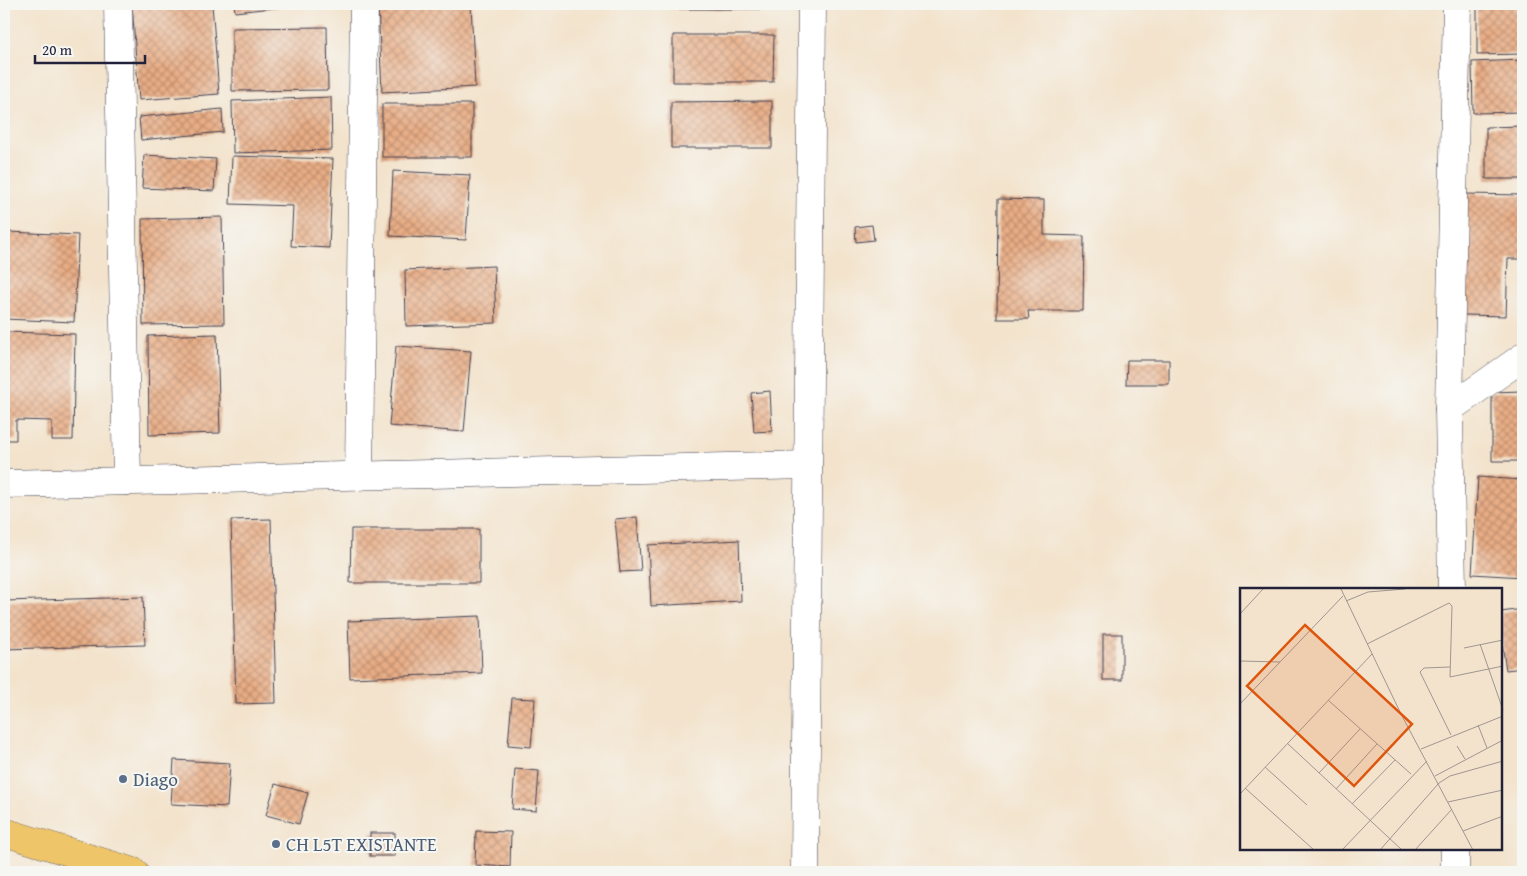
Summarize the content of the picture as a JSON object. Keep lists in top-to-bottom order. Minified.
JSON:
{"places":["Diago","CH L5T EXISTANTE"],"scale_bar":"20 m"}
